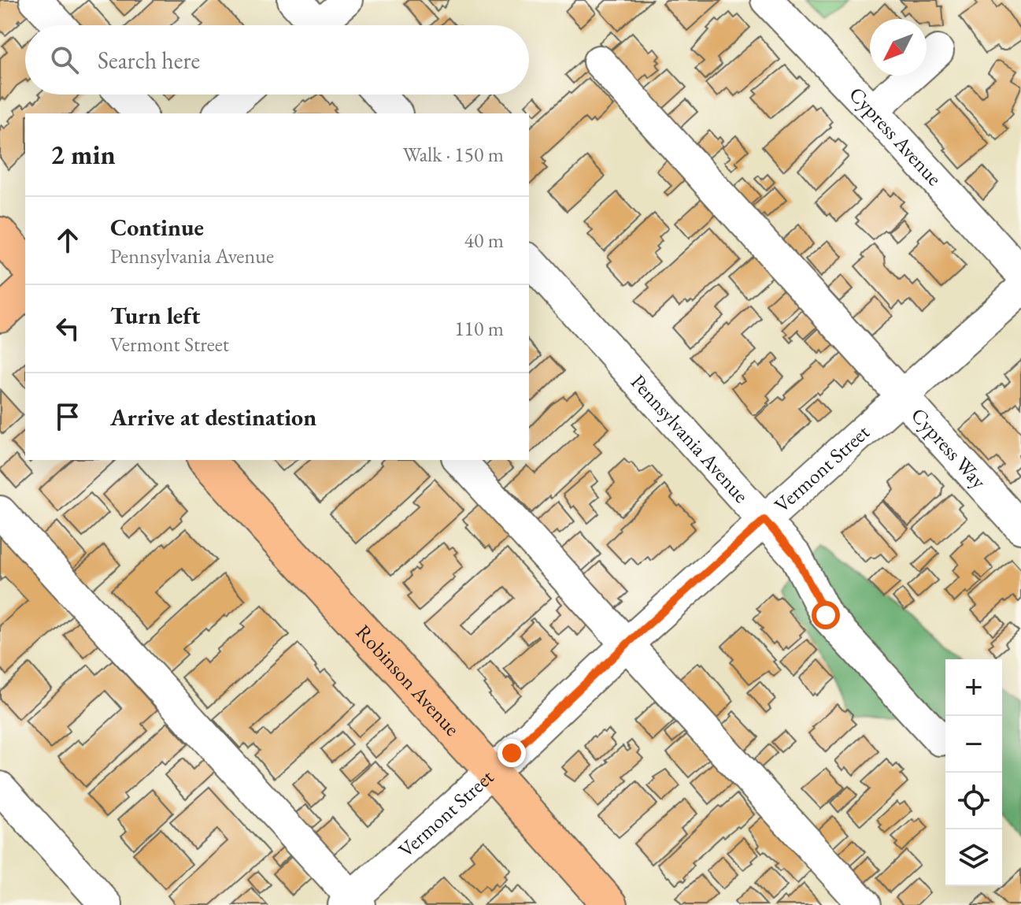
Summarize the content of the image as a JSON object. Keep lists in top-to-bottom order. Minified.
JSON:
{"streets":{"main road":["Robinson Avenue"],"street":["Cypress Avenue","Pennsylvania Avenue","Cypress Way","Vermont Street"]},"crossings":[["Pennsylvania Avenue","Vermont Street"],["Cypress Way","Vermont Street"],["Vermont Street","Robinson Avenue"]],"north":"bottom left","page":{"search":"Search here","heading":["2 min","Walk · 150 m"],"list":[["Continue","Pennsylvania Avenue","40 m"],["Turn left","Vermont Street","110 m"],"Arrive at destination"],"map_buttons":["+","−"]}}
